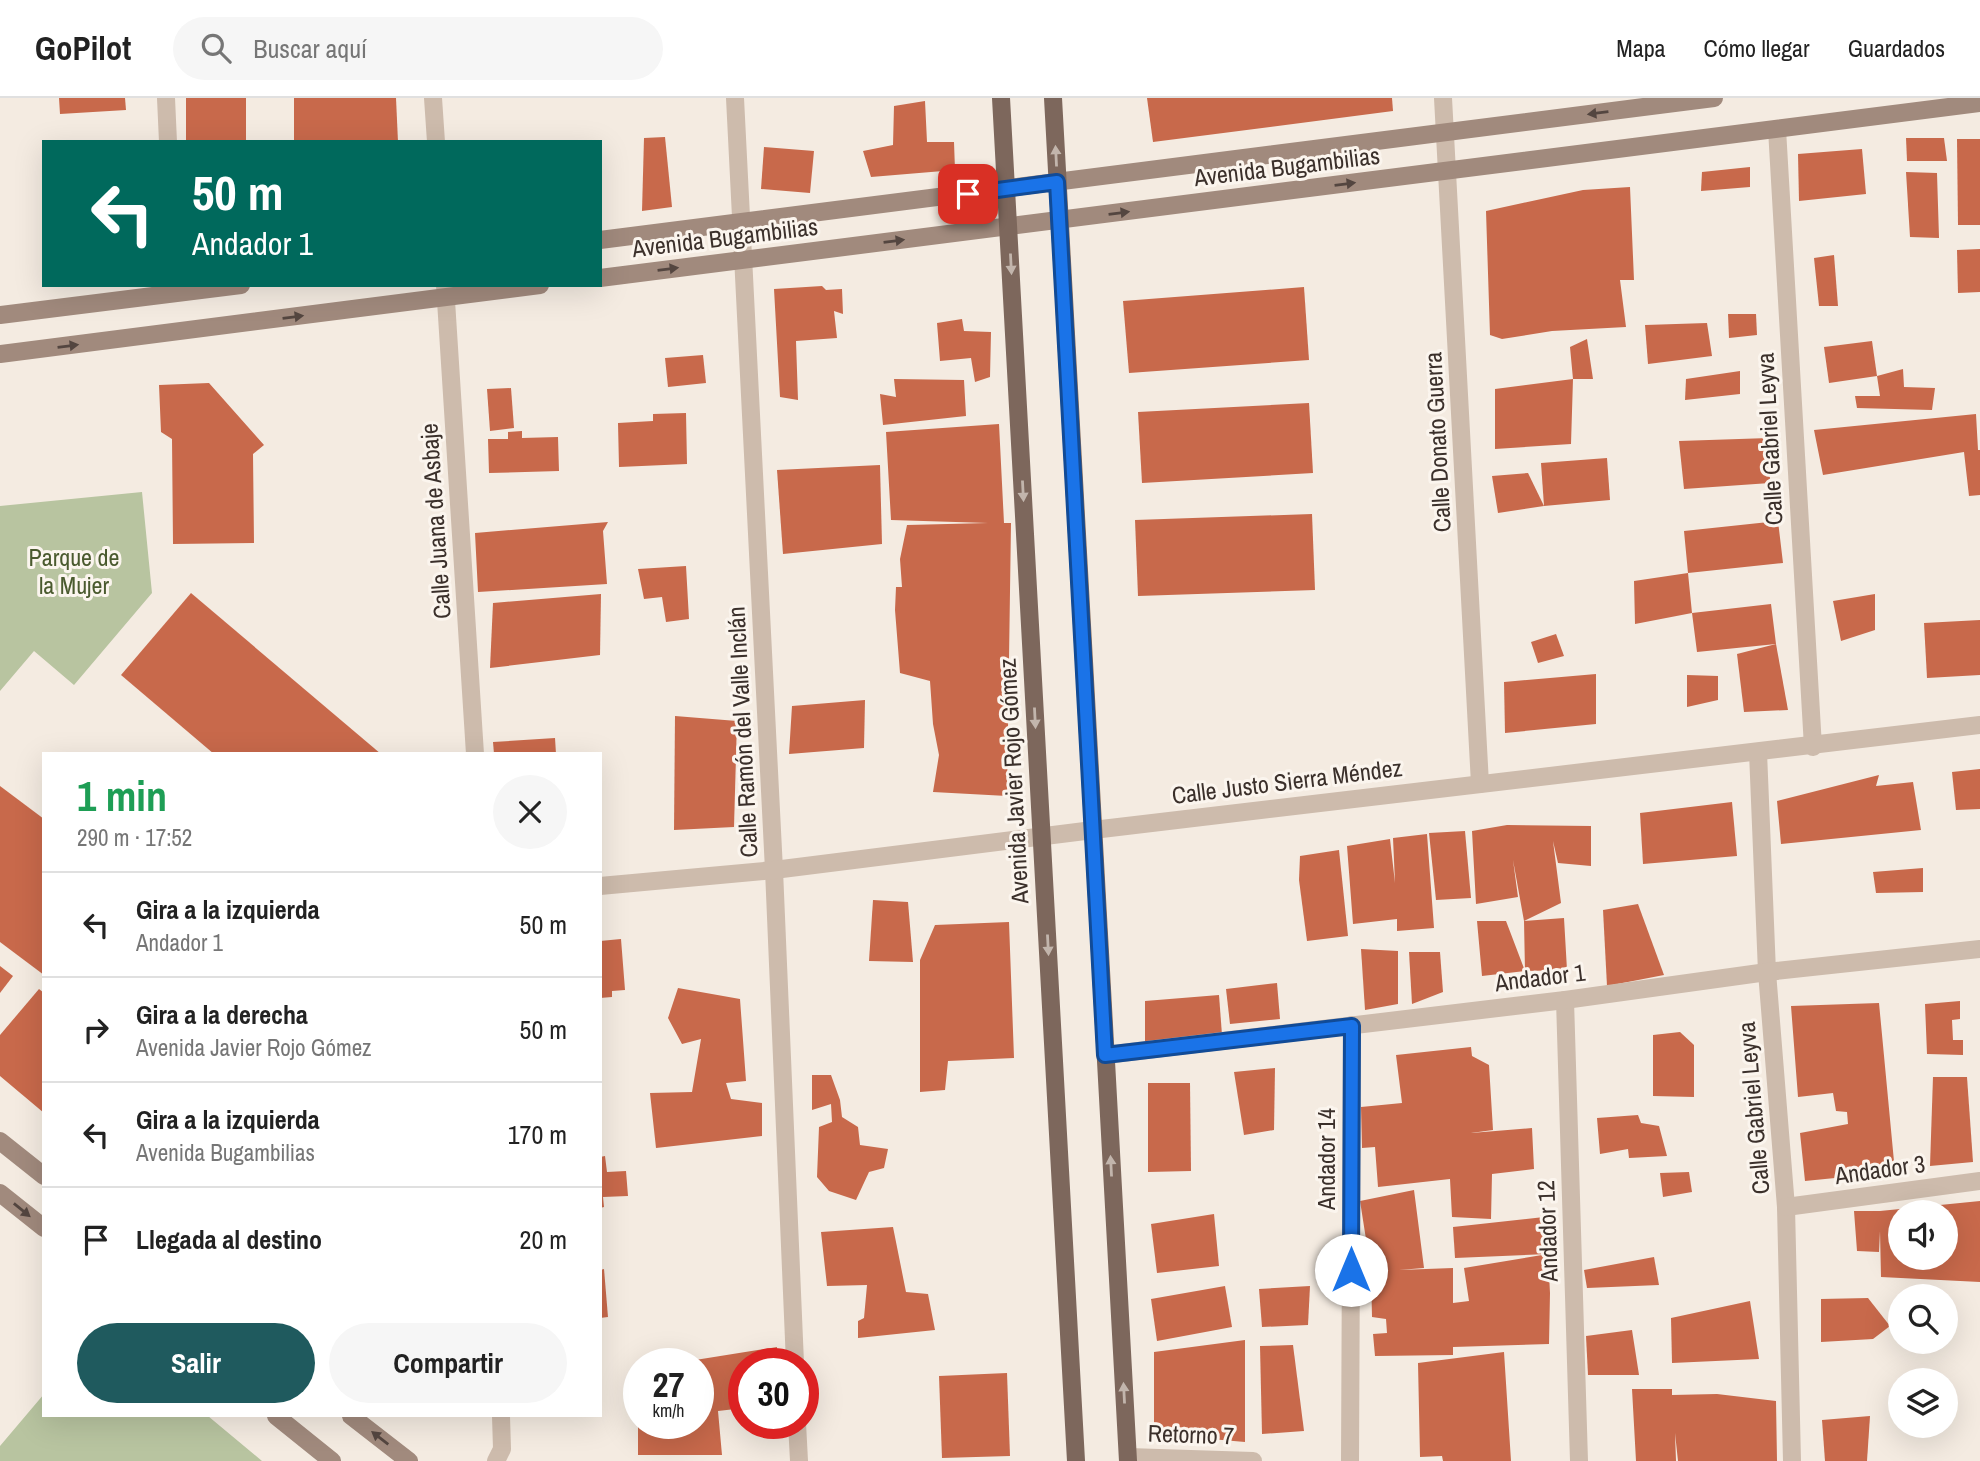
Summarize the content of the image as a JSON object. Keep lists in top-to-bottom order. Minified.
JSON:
{"streets":{"main road":["Avenida Bugambilias","Avenida Javier Rojo Gómez"],"street":["Calle Gabriel Leyva","Calle Donato Guerra","Calle Juana de Asbaje","Calle Ramón del Valle Inclán","Calle Justo Sierra Méndez","Andador 1","Andador 14","Andador 3","Andador 12","Retorno 7"]},"crossings":[["Avenida Bugambilias","Calle Gabriel Leyva"],["Avenida Bugambilias","Calle Donato Guerra"],["Avenida Bugambilias","Calle Ramón del Valle Inclán"],["Avenida Bugambilias","Avenida Javier Rojo Gómez"],["Calle Gabriel Leyva","Calle Justo Sierra Méndez"],["Calle Gabriel Leyva","Andador 1"],["Calle Gabriel Leyva","Andador 3"],["Calle Donato Guerra","Calle Justo Sierra Méndez"],["Calle Ramón del Valle Inclán","Calle Justo Sierra Méndez"],["Avenida Javier Rojo Gómez","Calle Justo Sierra Méndez"],["Andador 1","Andador 14"],["Andador 1","Andador 12"]],"parks":["Parque de la Mujer"],"page":{"header":"GoPilot","search":"Buscar aquí","nav":["Mapa","Cómo llegar","Guardados"],"turn":["50 m","Andador 1"],"heading":["1 min","290 m · 17:52"],"list":[{"name":"Gira a la izquierda","note":"Andador 1","value":"50 m"},{"name":"Gira a la derecha","note":"Avenida Javier Rojo Gómez","value":"50 m"},{"name":"Gira a la izquierda","note":"Avenida Bugambilias","value":"170 m"},{"name":"Llegada al destino","value":"20 m"}],"buttons":["Salir","Compartir"],"speed":"27 km/h","limit":"30"}}
